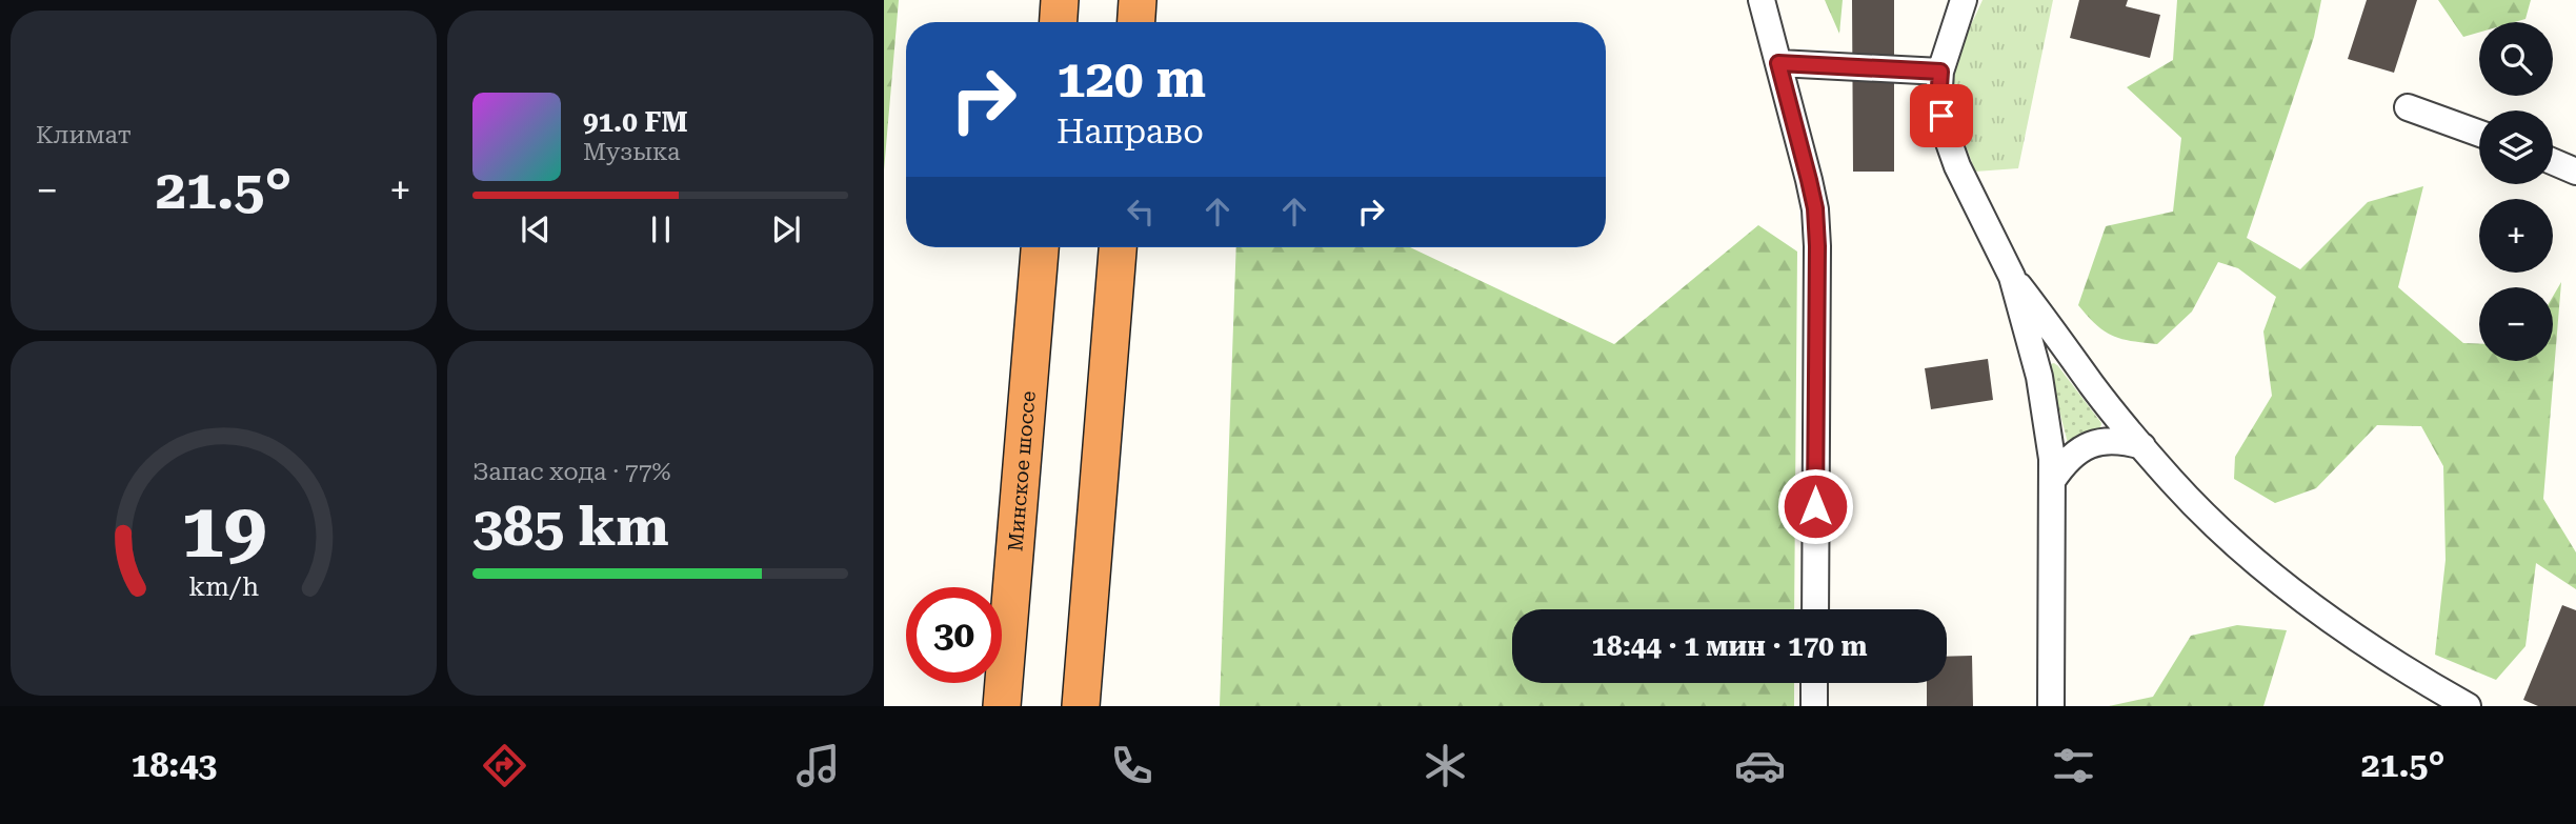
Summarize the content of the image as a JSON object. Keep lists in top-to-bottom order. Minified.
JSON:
{"streets":{"highway":["Минское шоссе"]},"page":{"tile":["Климат",["Запас хода · 77%","385 km"]],"map_buttons":["+","−"],"turn":["120 m","Направо"],"song":["91.0 FM","Музыка"],"heat":["−","21.5°","+"],"limit":"30","trip":"18:44 · 1 мин · 170 m","tabs":["18:43","21.5°"],"gauge":["19","km/h"]}}
